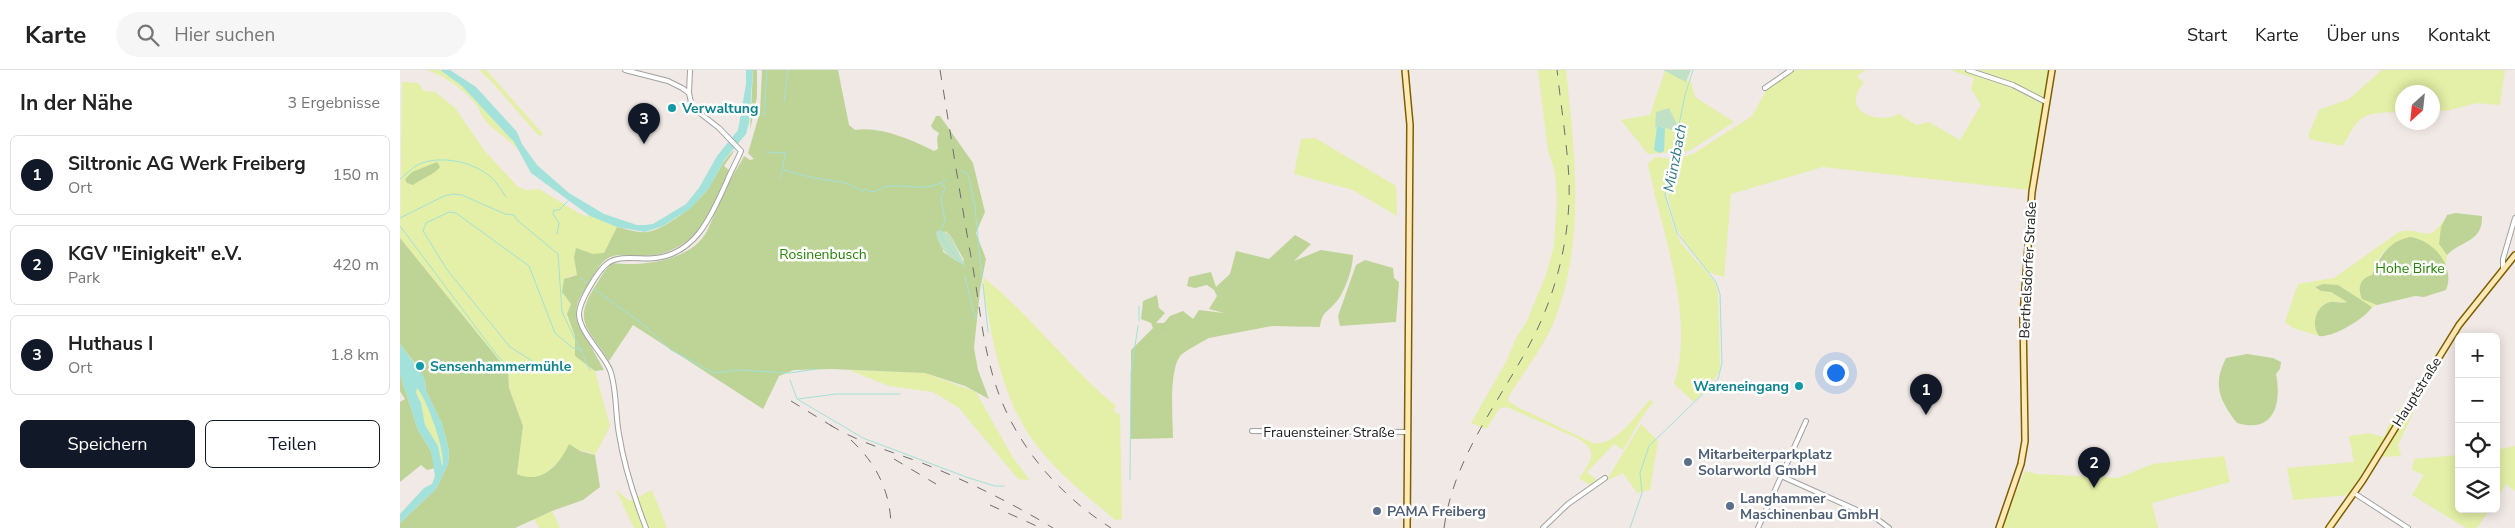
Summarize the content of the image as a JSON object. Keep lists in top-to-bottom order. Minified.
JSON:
{"streets":{"street":["Berthelsdorfer Straße","Hauptstraße","Frauensteiner Straße"]},"water":["Münzbach"],"parks":["Rosinenbusch","Hohe Birke"],"places":["Verwaltung","Sensenhammermühle","Wareneingang","Mitarbeiterparkplatz Solarworld GmbH","Langhammer Maschinenbau GmbH","PAMA Freiberg"],"north":"bottom left","page":{"header":"Karte","search":"Hier suchen","nav":["Start","Karte","Über uns","Kontakt"],"heading":["In der Nähe","3 Ergebnisse"],"pins":["3","1","2"],"list":[{"mark":"1","name":"Siltronic AG Werk Freiberg","note":"Ort","value":"150 m"},{"mark":"2","name":"KGV \"Einigkeit\" e.V.","note":"Park","value":"420 m"},{"mark":"3","name":"Huthaus I","note":"Ort","value":"1.8 km"}],"map_buttons":["+","−"],"buttons":["Speichern","Teilen"]}}
